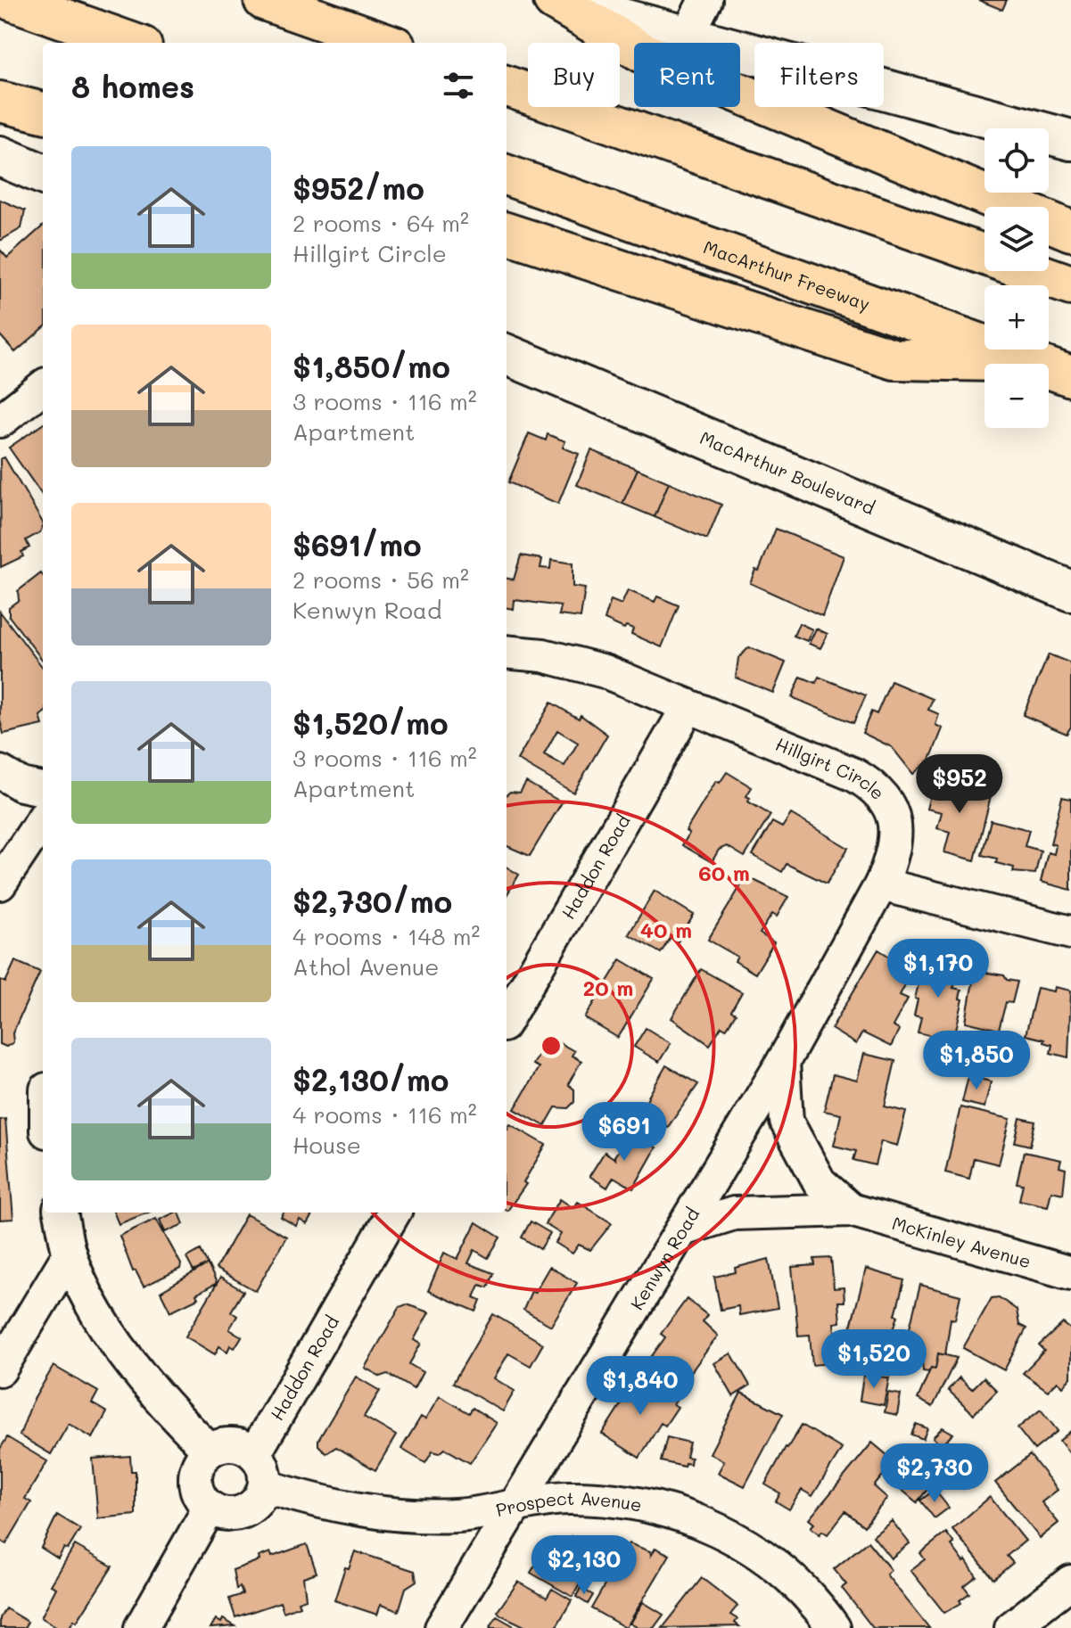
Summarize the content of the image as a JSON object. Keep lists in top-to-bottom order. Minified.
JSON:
{"streets":{"highway":["MacArthur Freeway"],"main road":["MacArthur Boulevard"],"street":["Hillgirt Circle","Haddon Road","McKinley Avenue","Kenwyn Road","Prospect Avenue"]},"crossings":[["Hillgirt Circle","Haddon Road"],["Hillgirt Circle","Kenwyn Road"],["Haddon Road","Prospect Avenue"],["McKinley Avenue","Kenwyn Road"],["Kenwyn Road","Prospect Avenue"]],"page":{"chip":["Buy","Rent","Filters"],"heading":"8 homes","map_buttons":["+","−"],"list":[{"name":"$952/mo","note":"2 rooms · 64 m² · Hillgirt Circle"},{"name":"$1,850/mo","note":"3 rooms · 116 m² · Apartment"},{"name":"$691/mo","note":"2 rooms · 56 m² · Kenwyn Road"},{"name":"$1,520/mo","note":"3 rooms · 116 m² · Apartment"},{"name":"$2,730/mo","note":"4 rooms · 148 m² · Athol Avenue"},{"name":"$2,130/mo","note":"4 rooms · 116 m² · House"}],"price":["$952","$1,170","$1,850","$691","$1,520","$1,840","$2,730","$2,130"]},"rings":["60 m","40 m","20 m"]}
